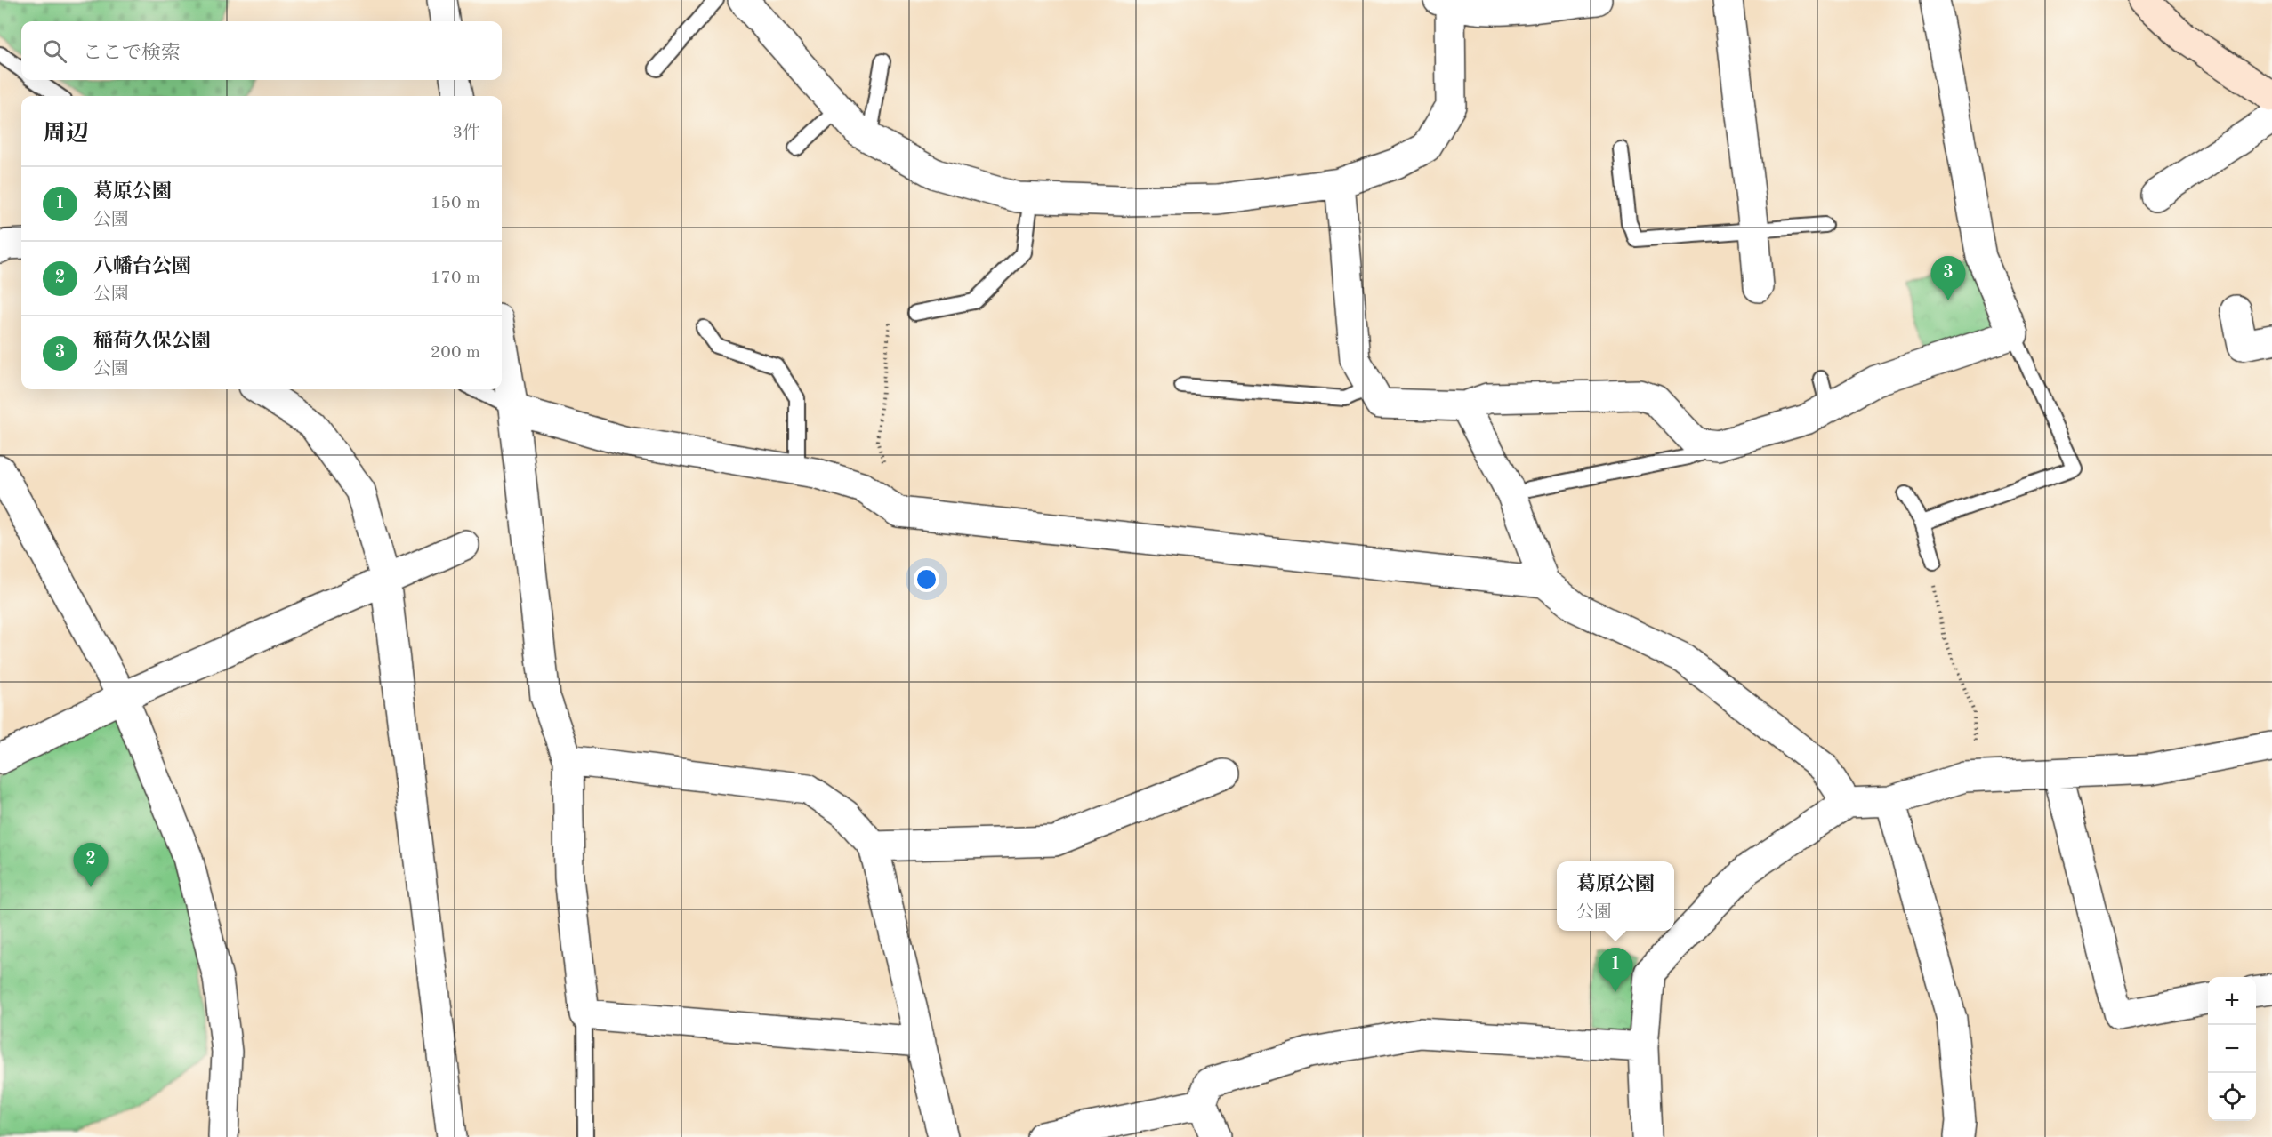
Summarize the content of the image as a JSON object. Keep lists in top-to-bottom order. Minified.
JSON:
{"page":{"search":"ここで検索","heading":["周辺","3件"],"list":[{"mark":"1","name":"葛原公園","note":"公園","value":"150 m"},{"mark":"2","name":"八幡台公園","note":"公園","value":"170 m"},{"mark":"3","name":"稲荷久保公園","note":"公園","value":"200 m"}],"pins":["3","2","1"],"popup":["葛原公園","公園"],"map_buttons":["+","−"]}}
